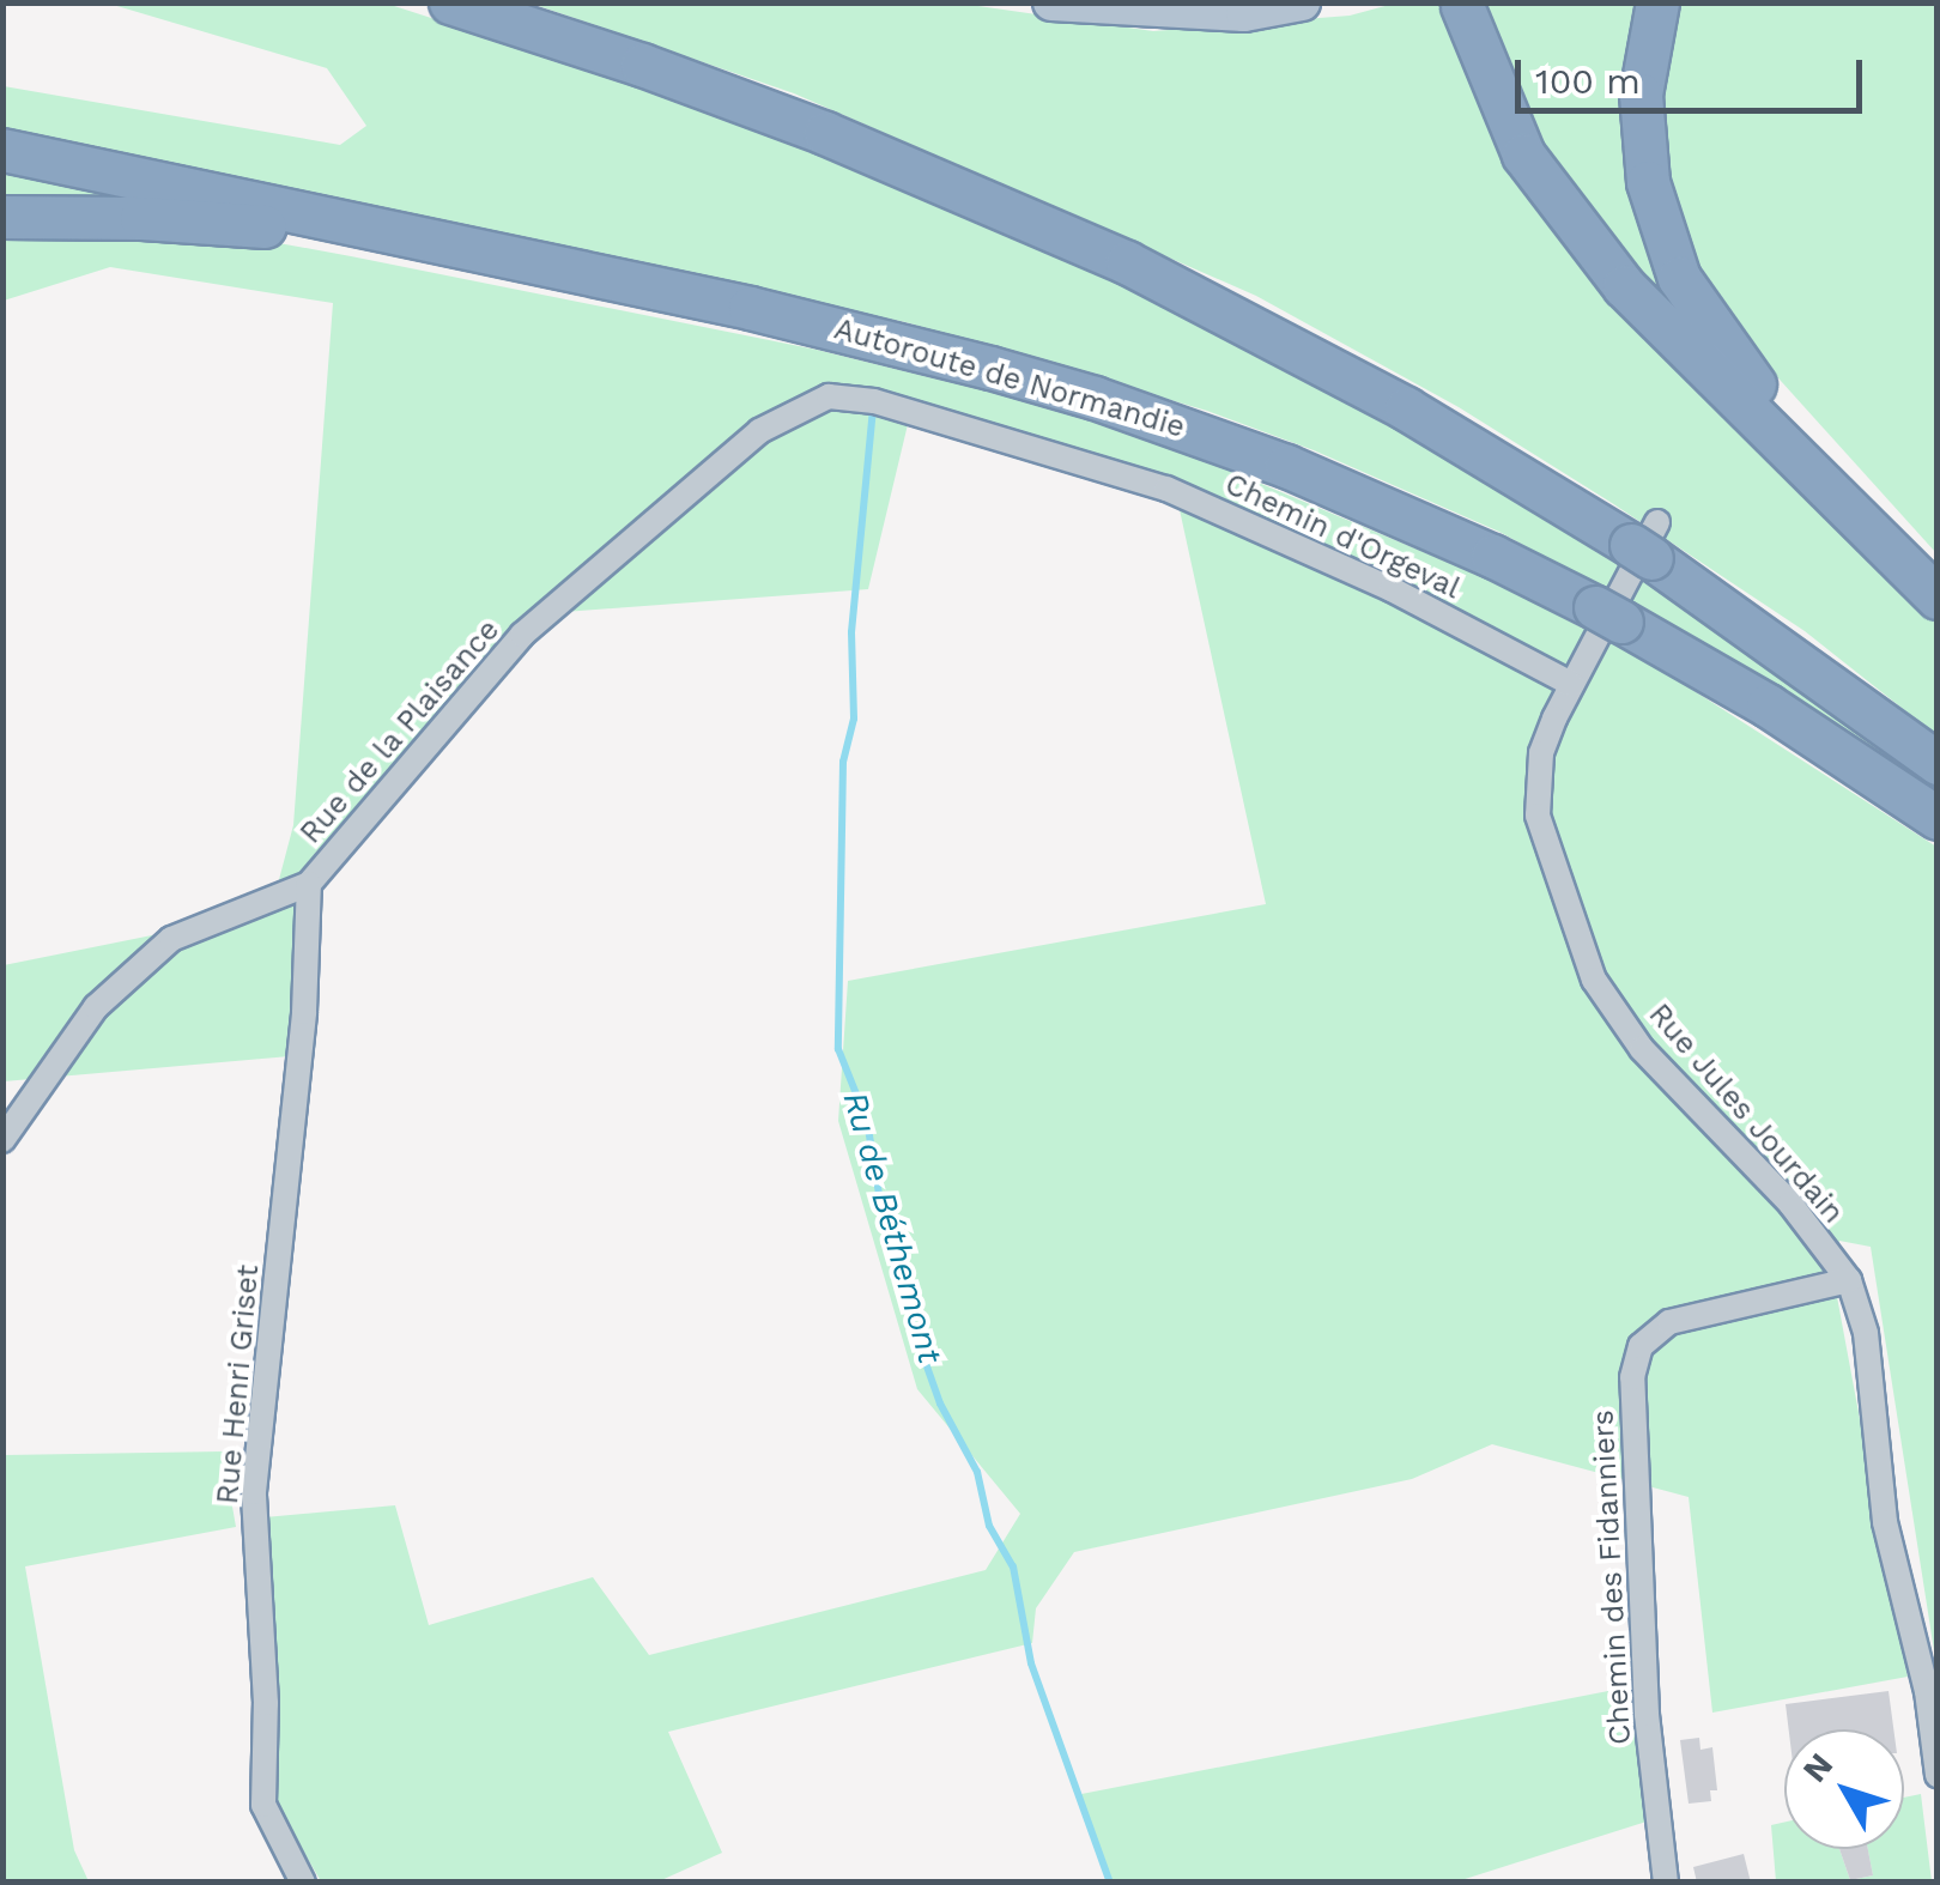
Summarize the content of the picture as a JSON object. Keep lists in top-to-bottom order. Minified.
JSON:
{"streets":{"highway":["Autoroute de Normandie"],"street":["Chemin d'Orgeval","Rue de la Plaisance","Rue Jules Jourdain","Rue Henri Griset","Chemin des Fidanniers"]},"crossings":[["Chemin d'Orgeval","Rue de la Plaisance"],["Chemin d'Orgeval","Rue Jules Jourdain"],["Rue de la Plaisance","Rue Henri Griset"],["Rue Jules Jourdain","Chemin des Fidanniers"]],"water":["Ru de Béthemont"],"scale_bar":"100 m","north":"top left"}
